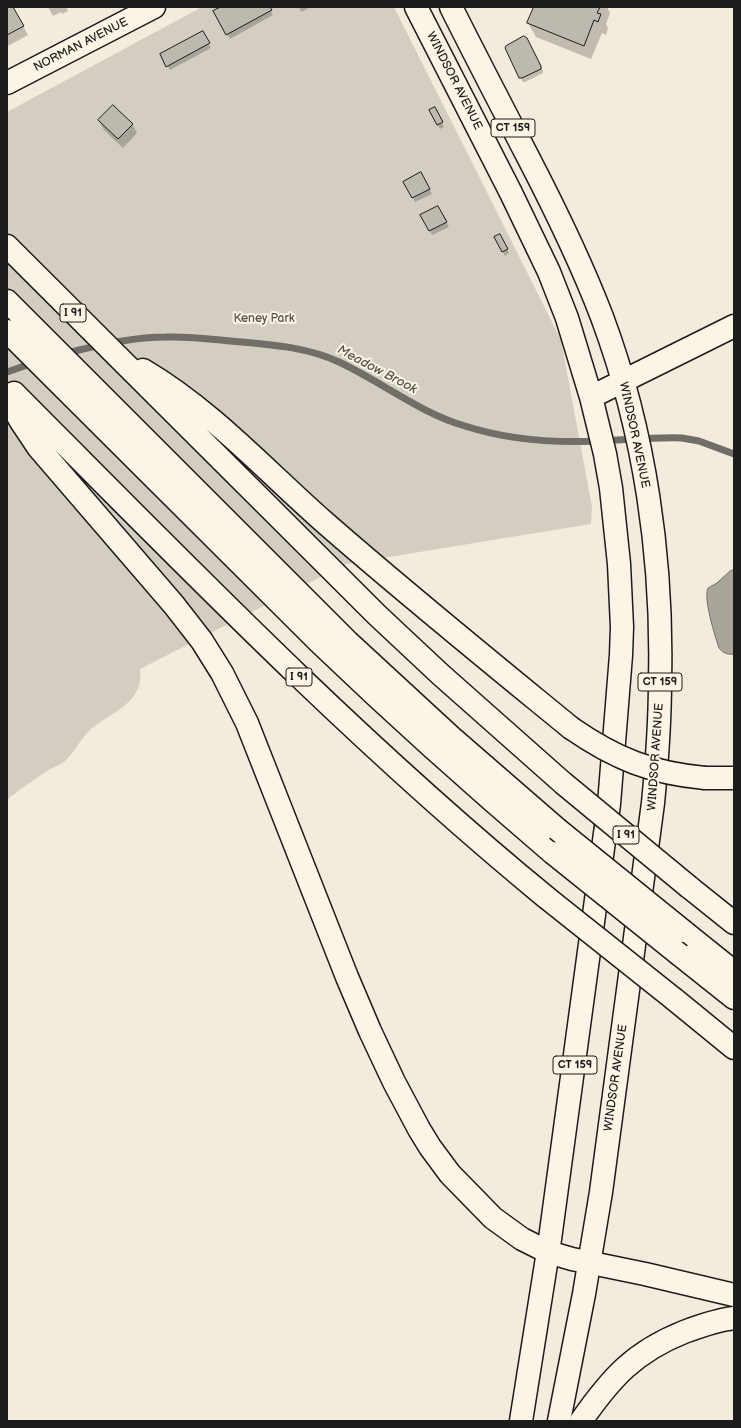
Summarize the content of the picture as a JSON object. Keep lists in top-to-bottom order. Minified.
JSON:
{"streets":{"main road":["NORMAN AVENUE","WINDSOR AVENUE","CT 159","I 91"]},"water":["Meadow Brook"],"parks":["Keney Park"]}
